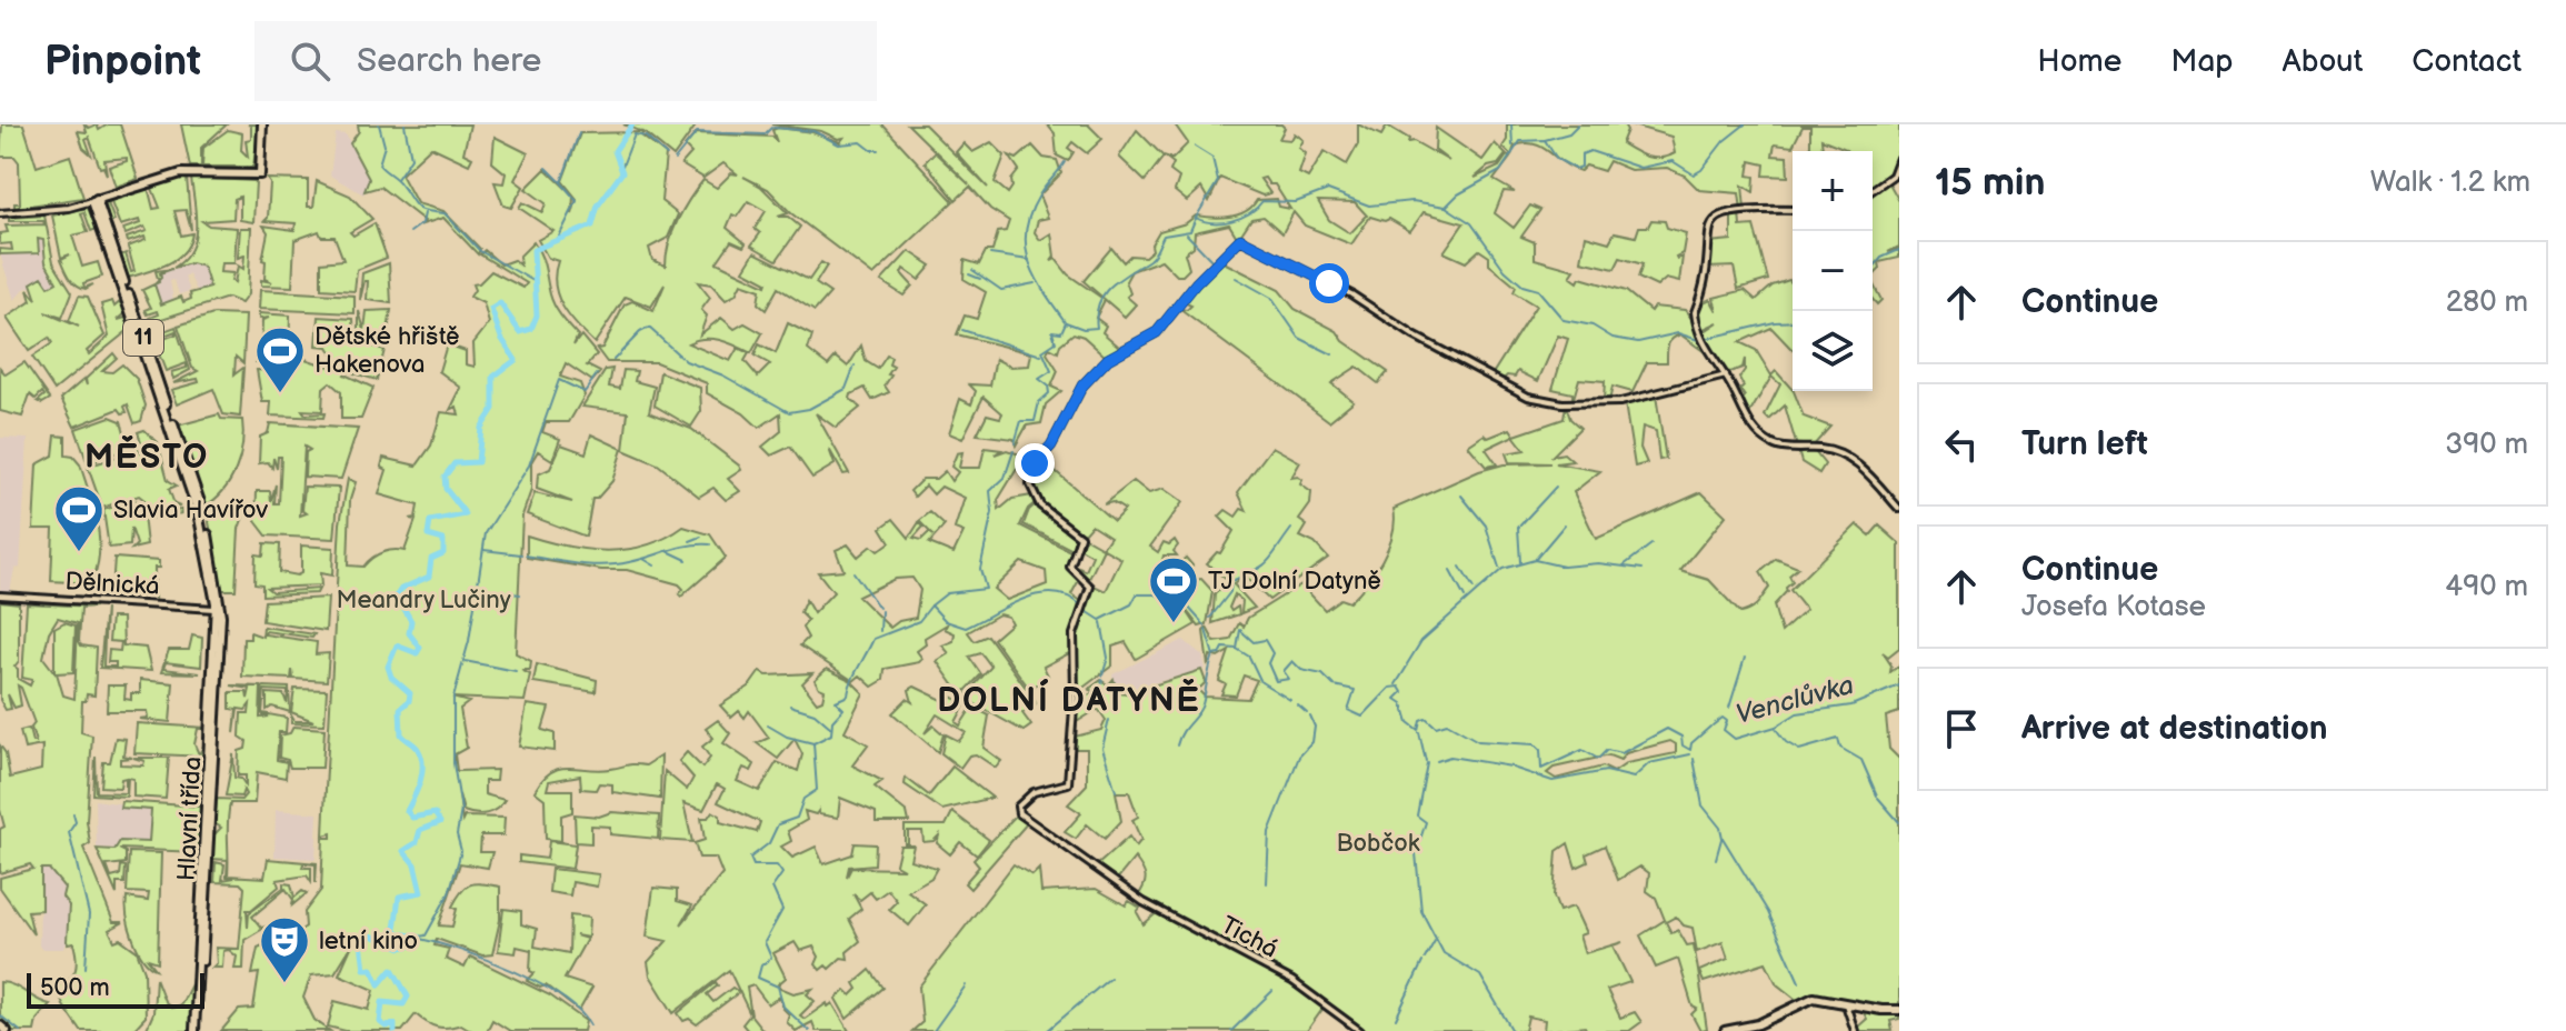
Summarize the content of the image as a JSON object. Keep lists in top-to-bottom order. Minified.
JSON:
{"streets":{"main road":["11"],"street":["Dělnická","Tichá"]},"crossings":[["11","Dělnická"]],"districts":["MĚSTO","DOLNÍ DATYNĚ"],"water":["Venclůvka"],"parks":["Meandry Lučiny","Bobčok"],"places":{"sports":["Dětské hřiště Hakenova","Slavia Havířov","TJ Dolní Datyně"],"theatre":["letní kino"]},"scale_bar":"500 m","page":{"header":"Pinpoint","search":"Search here","nav":["Home","Map","About","Contact"],"heading":["15 min","Walk · 1.2 km"],"map_buttons":["+","−"],"list":[["Continue","280 m"],["Turn left","390 m"],["Continue","Josefa Kotase","490 m"],"Arrive at destination"],"scale":"500 m"}}
